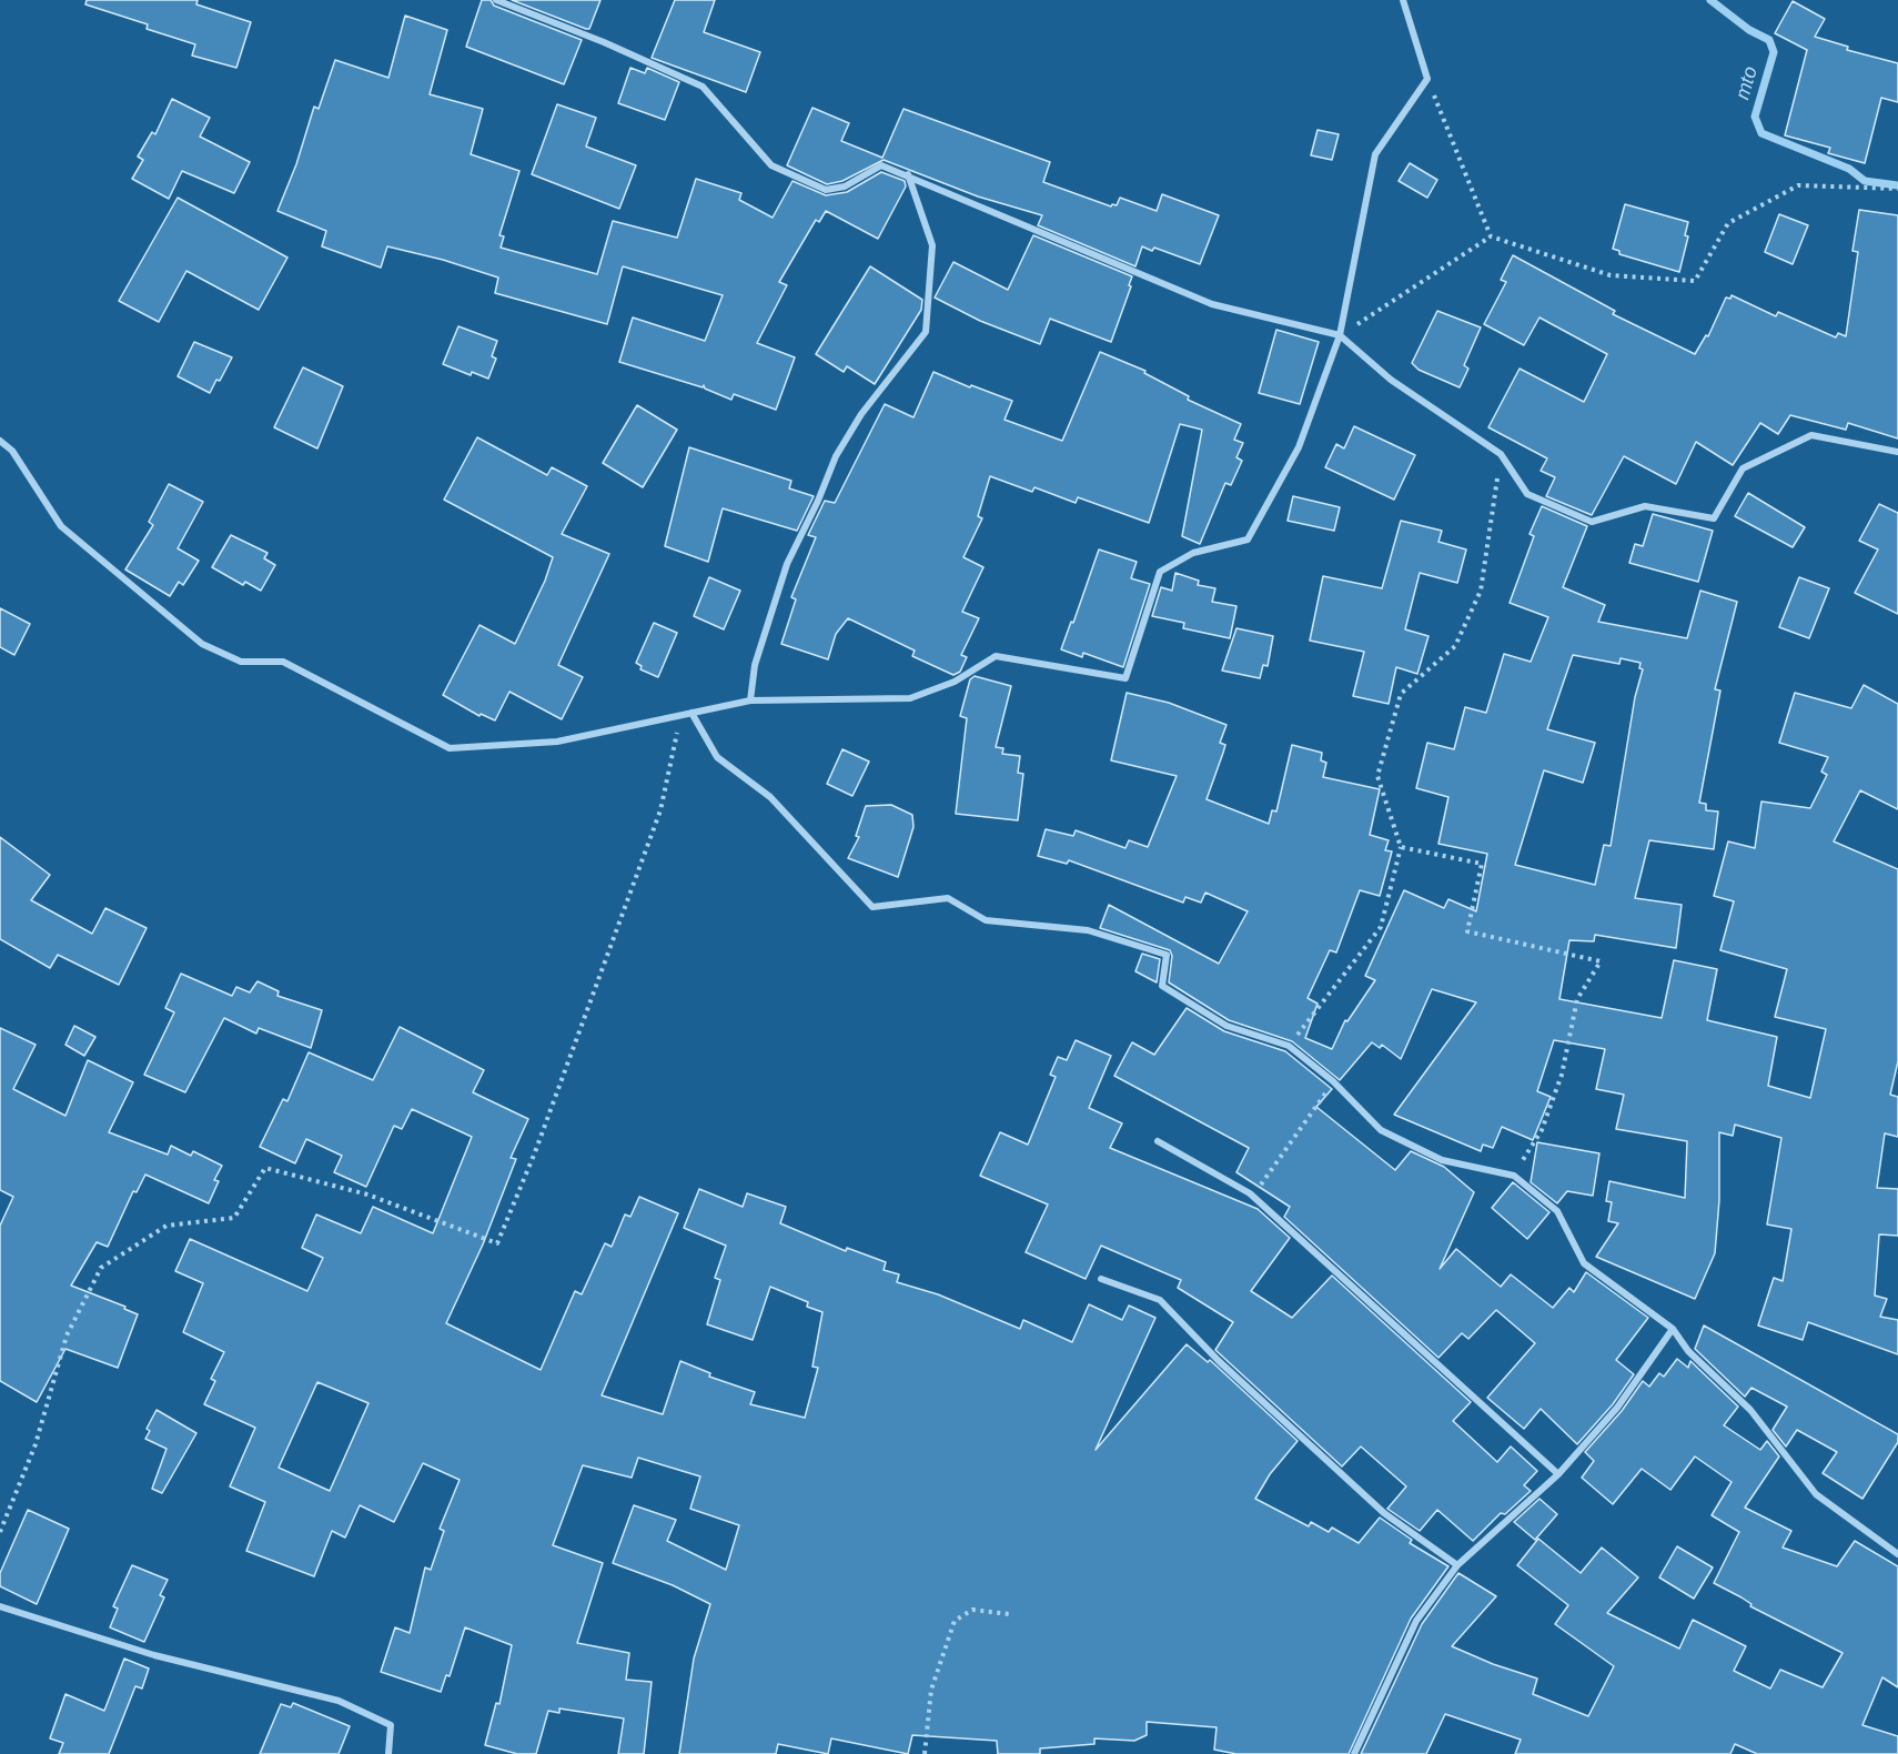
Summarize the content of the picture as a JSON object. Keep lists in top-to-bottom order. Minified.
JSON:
{"water":["mto"]}
